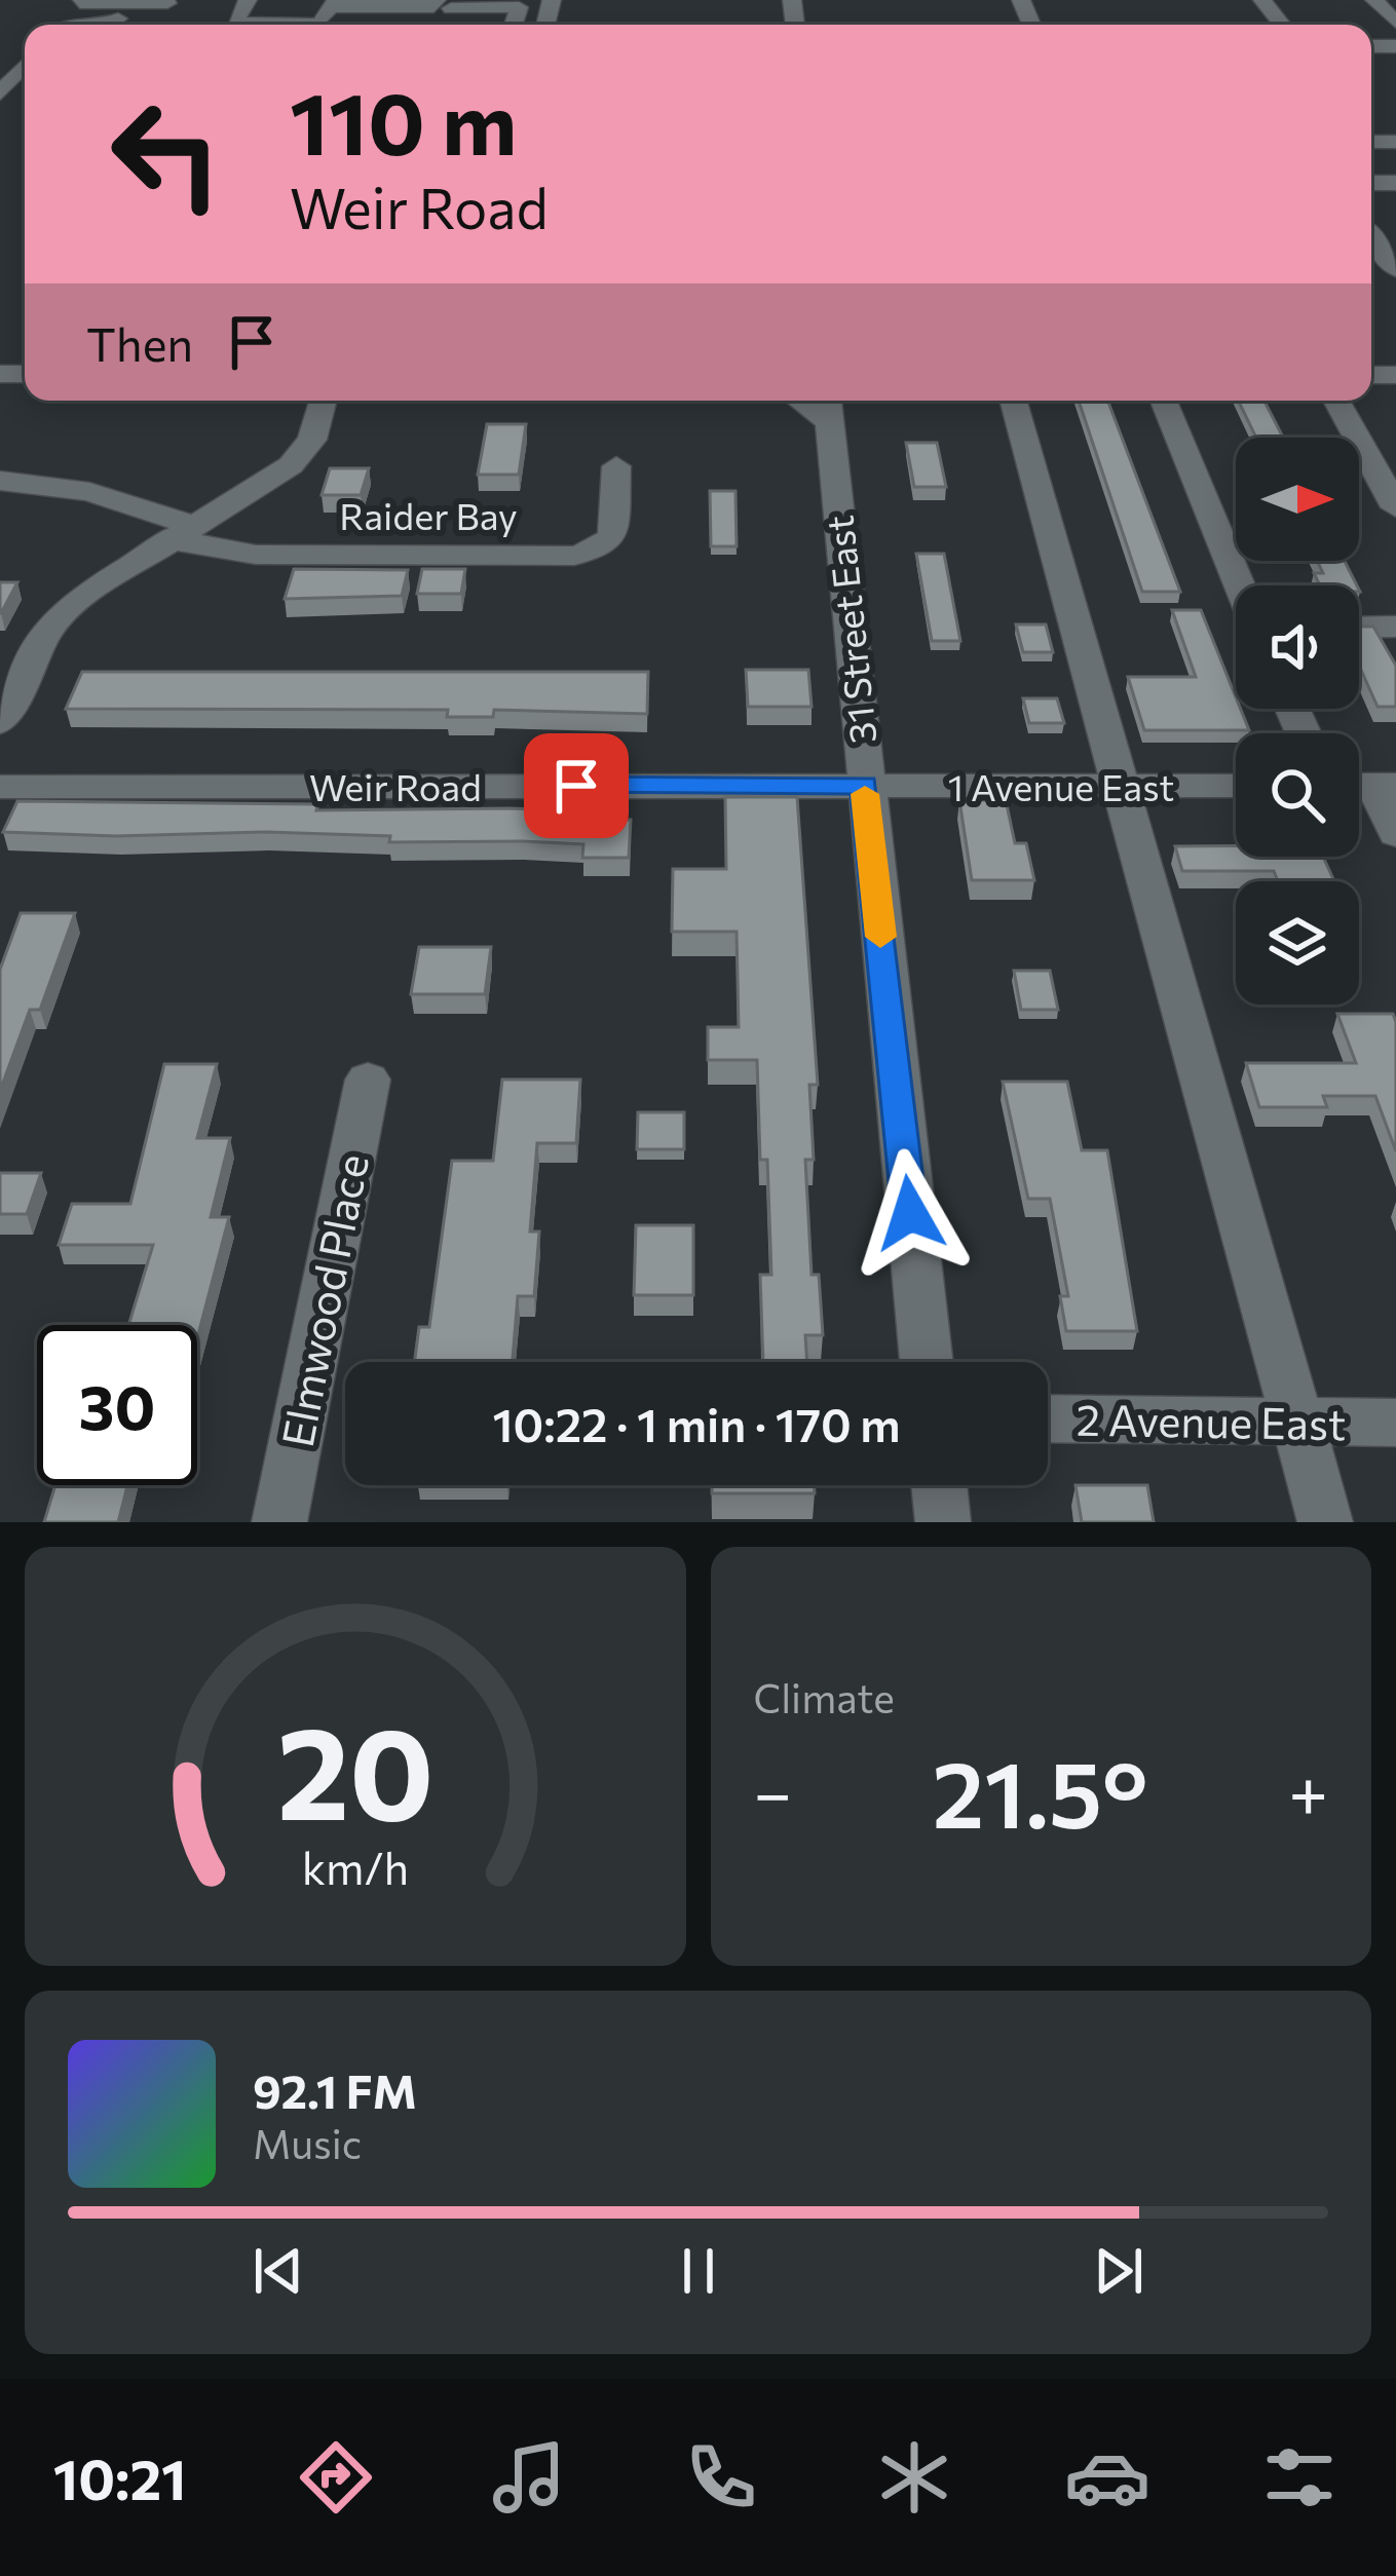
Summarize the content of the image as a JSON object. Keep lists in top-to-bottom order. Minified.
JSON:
{"streets":{"street":["Raider Bay","31 Street East","Weir Road","1 Avenue East","Elmwood Place","2 Avenue East"]},"crossings":[["31 Street East","Weir Road"],["31 Street East","1 Avenue East"],["Weir Road","1 Avenue East"]],"north":"right","page":{"turn":["110 m","Weir Road"],"then":"Then","limit":"30","trip":"10:22 · 1 min · 170 m","tile":"Climate","heat":["−","21.5°","+"],"song":["92.1 FM","Music"],"tabs":"10:21","gauge":["20","km/h"]}}
